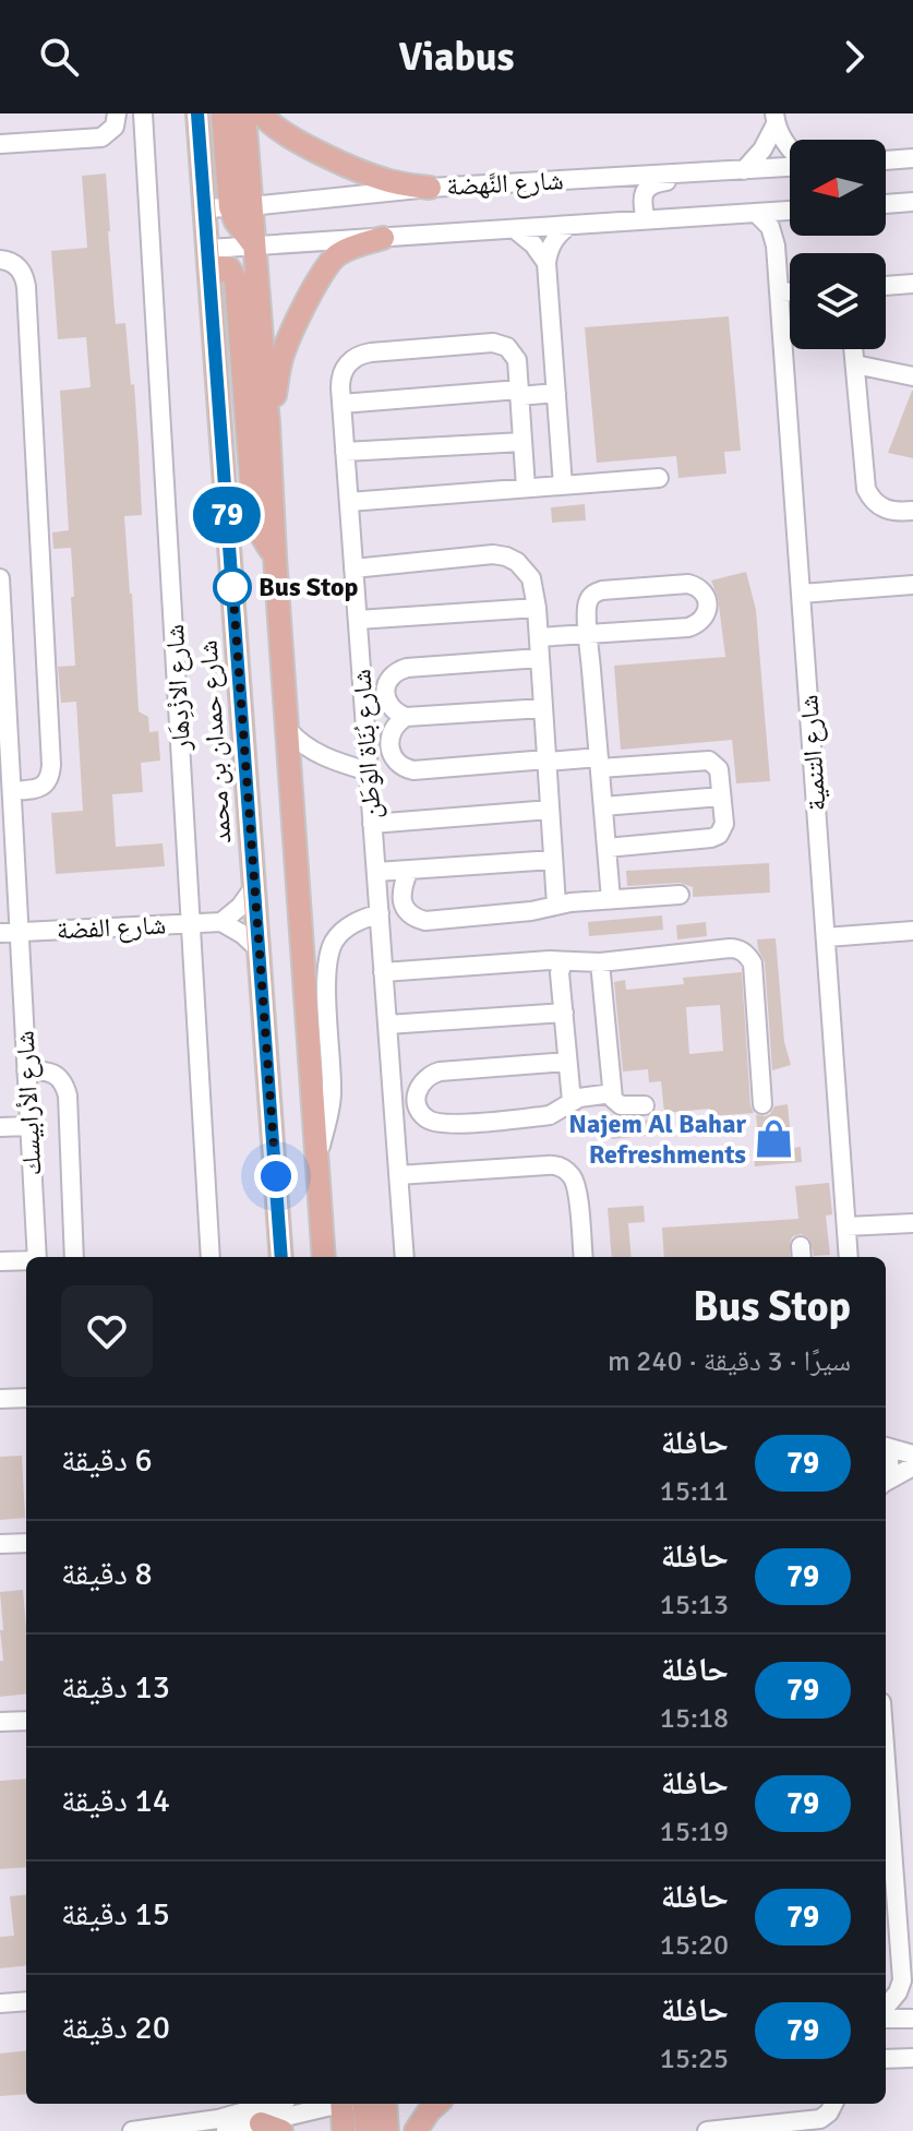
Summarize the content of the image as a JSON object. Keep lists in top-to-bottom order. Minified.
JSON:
{"streets":{"main road":["شارع حمدان بن محمد"],"street":["شارع النَّهضة","شارع الازْدِهَار","شارع بُنَاة الوَطَن","شارع التنمية","شارع الفضة","شارع الأرابيسك"]},"crossings":[["شارع النَّهضة","شارع حمدان بن محمد"],["شارع النَّهضة","شارع التنمية"],["شارع الازْدِهَار","شارع الفضة"],["شارع الفضة","شارع الأرابيسك"]],"places":{"other":["Bus Stop"],"shop":["Najem Al Bahar Refreshments"]},"lines":["bus line 79"],"north":"left","page":{"header":"Viabus","on_map":"79","heading":["Bus Stop","سيرًا · 3 دقيقة · 240 m"],"list":[{"mark":"79","name":"حافلة","note":"15:11","value":"6 دقيقة"},{"mark":"79","name":"حافلة","note":"15:13","value":"8 دقيقة"},{"mark":"79","name":"حافلة","note":"15:18","value":"13 دقيقة"},{"mark":"79","name":"حافلة","note":"15:19","value":"14 دقيقة"},{"mark":"79","name":"حافلة","note":"15:20","value":"15 دقيقة"},{"mark":"79","name":"حافلة","note":"15:25","value":"20 دقيقة"}]}}
